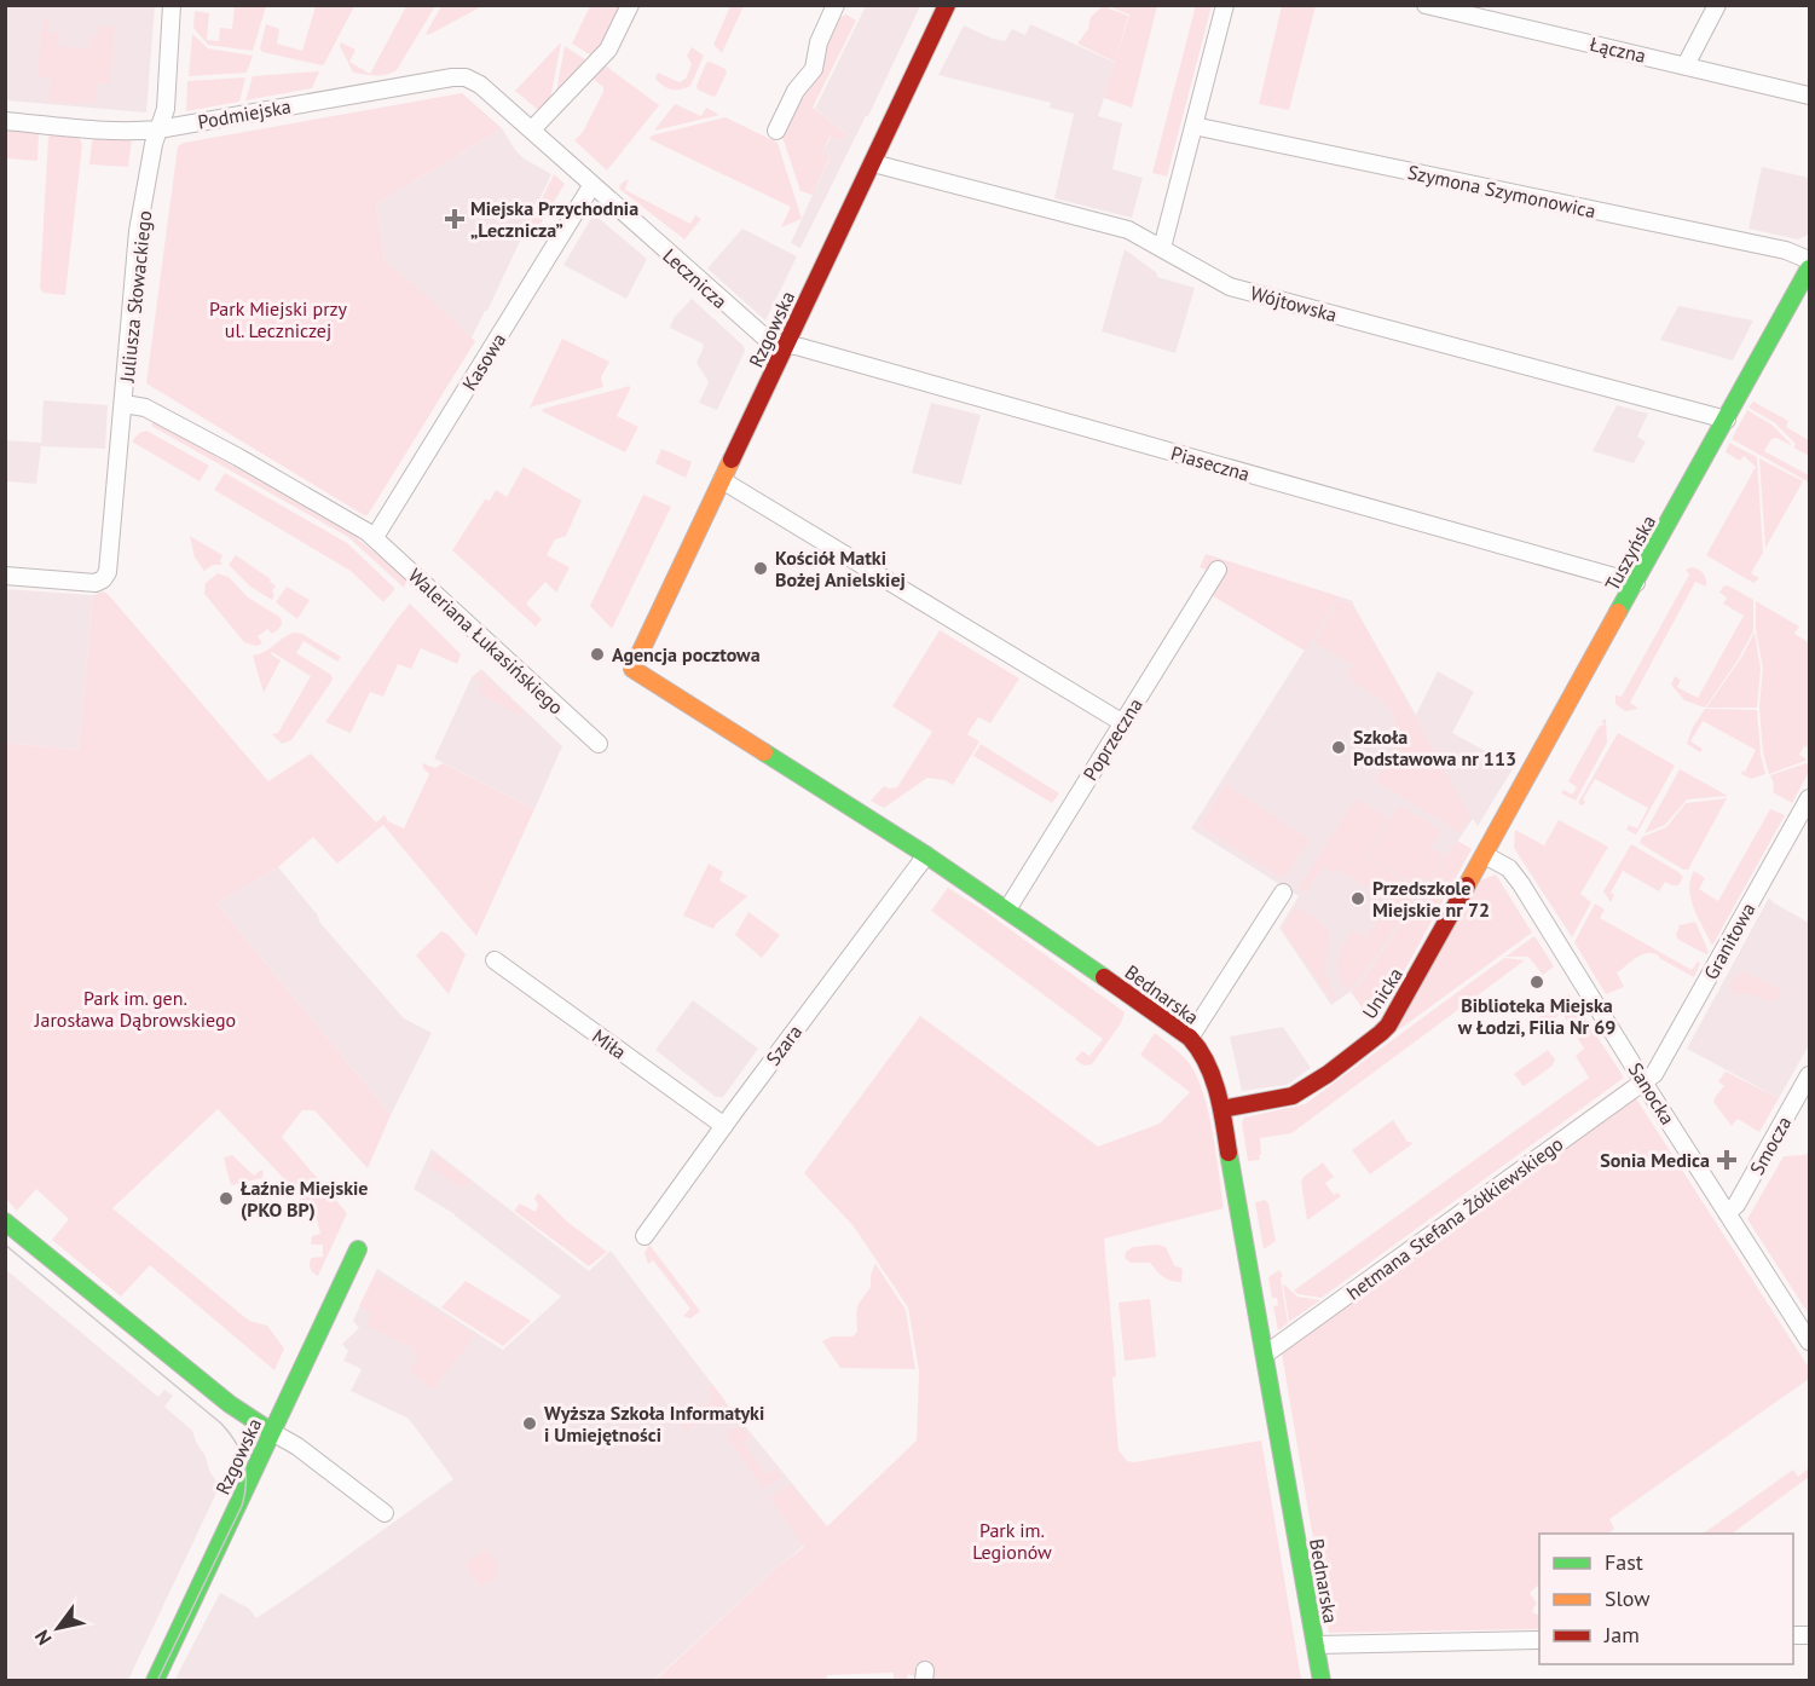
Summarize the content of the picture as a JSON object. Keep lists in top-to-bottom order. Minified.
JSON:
{"streets":{"street":["Łączna","Podmiejska","Szymona Szymonowica","Lecznicza","Juliusza Słowackiego","Wójtowska","Rzgowska","Kasowa","Piaseczna","Tuszyńska","Waleriana Łukasińskiego","Poprzeczna","Granitowa","Unicka","Bednarska","Miła","Szara","Sanocka","Smocza","hetmana Stefana Żółkiewskiego"]},"crossings":[["Podmiejska","Lecznicza"],["Podmiejska","Juliusza Słowackiego"],["Lecznicza","Rzgowska"],["Lecznicza","Kasowa"],["Lecznicza","Piaseczna"],["Juliusza Słowackiego","Waleriana Łukasińskiego"],["Wójtowska","Rzgowska"],["Wójtowska","Tuszyńska"],["Rzgowska","Piaseczna"],["Rzgowska","Bednarska"],["Kasowa","Waleriana Łukasińskiego"],["Piaseczna","Tuszyńska"],["Tuszyńska","Unicka"],["Tuszyńska","Sanocka"],["Poprzeczna","Bednarska"],["Granitowa","Sanocka"],["Granitowa","hetmana Stefana Żółkiewskiego"],["Unicka","Bednarska"],["Unicka","Sanocka"],["Bednarska","Szara"],["Bednarska","hetmana Stefana Żółkiewskiego"],["Miła","Szara"],["Sanocka","Smocza"],["Sanocka","hetmana Stefana Żółkiewskiego"]],"parks":["Park Miejski przy ul. Leczniczej","Park im. gen. Jarosława Dąbrowskiego","Park im. Legionów"],"places":{"health":["Miejska Przychodnia „Lecznicza”","Sonia Medica"],"other":["Kościół Matki Bożej Anielskiej","Agencja pocztowa","Szkoła Podstawowa nr 113","Przedszkole Miejskie nr 72","Biblioteka Miejska w Łodzi, Filia Nr 69","Łaźnie Miejskie (PKO BP)","Wyższa Szkoła Informatyki i Umiejętności"]},"legend":["Fast","Slow","Jam"],"north":"bottom left"}
